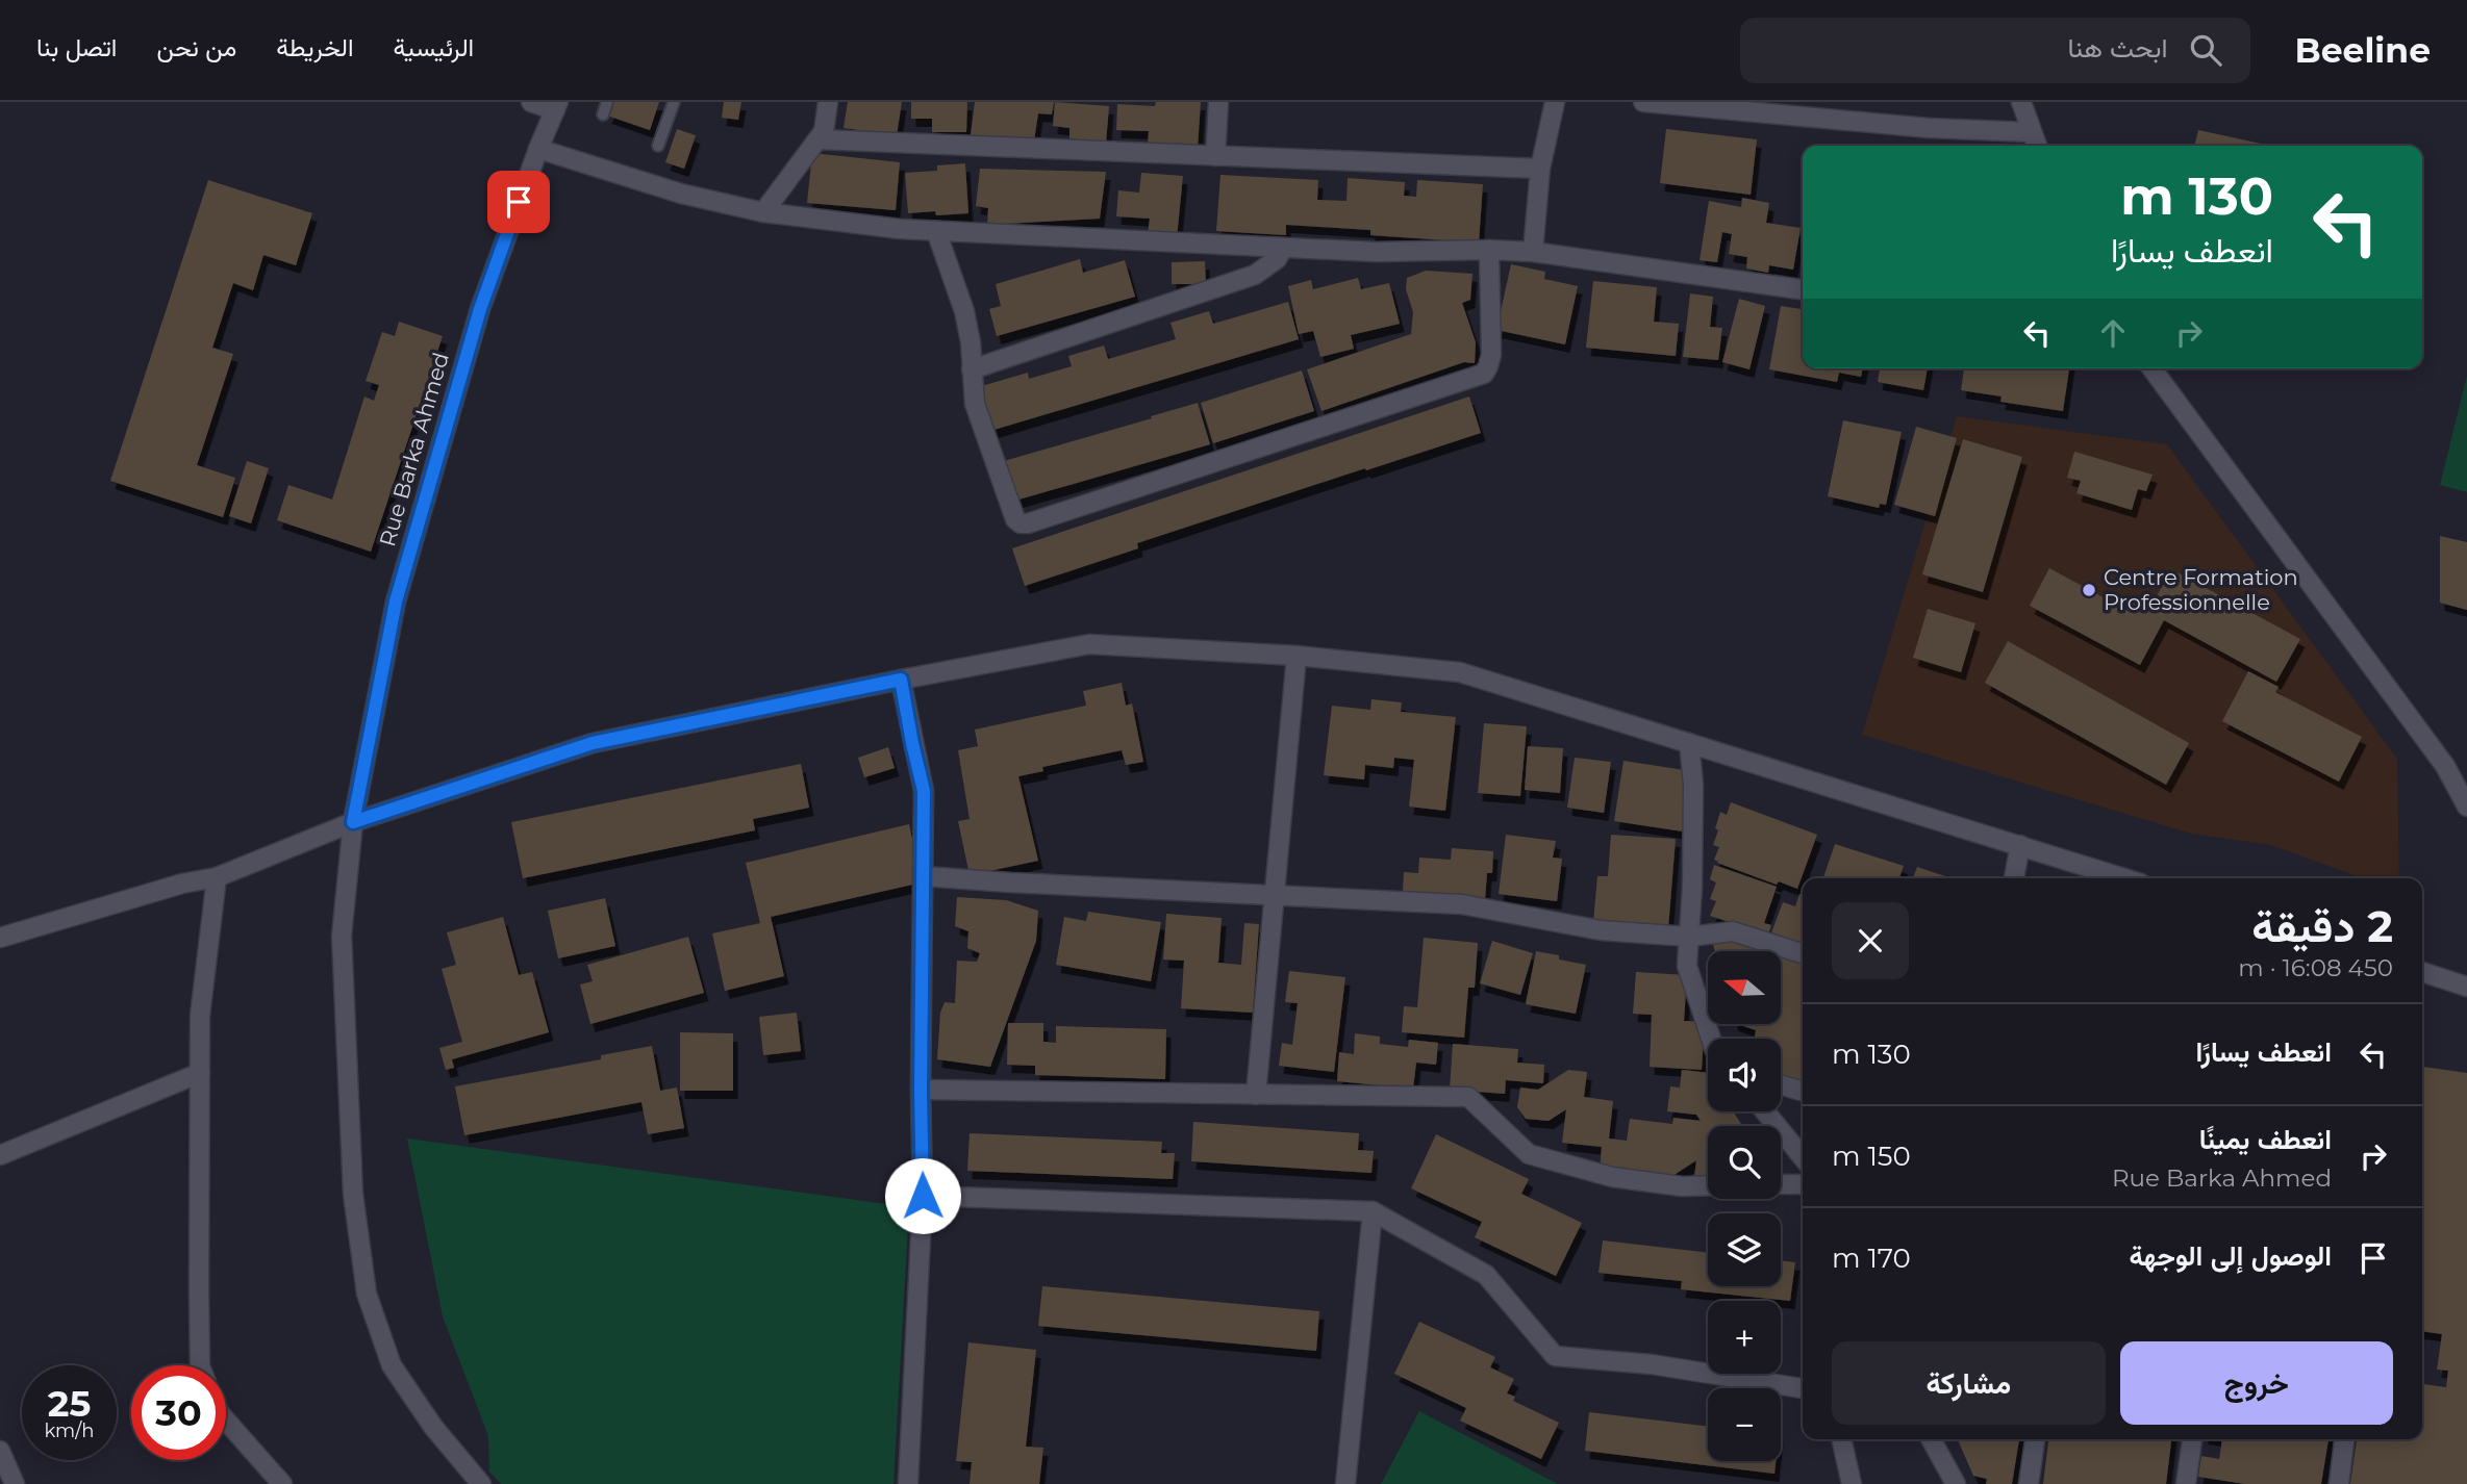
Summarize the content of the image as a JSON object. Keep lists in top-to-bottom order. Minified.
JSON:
{"streets":{"street":["Rue Barka Ahmed"]},"places":["Centre Formation Professionnelle"],"north":"left","page":{"header":"Beeline","search":"ابحث هنا","nav":["الرئيسية","الخريطة","من نحن","اتصل بنا"],"turn":["130 m","انعطف يسارًا"],"heading":["2 دقيقة","450 m · 16:08"],"map_buttons":["+","−"],"list":[{"name":"انعطف يسارًا","value":"130 m"},{"name":"انعطف يمينًا","note":"Rue Barka Ahmed","value":"150 m"},{"name":"الوصول إلى الوجهة","value":"170 m"}],"buttons":["خروج","مشاركة"],"speed":"25 km/h","limit":"30"}}
